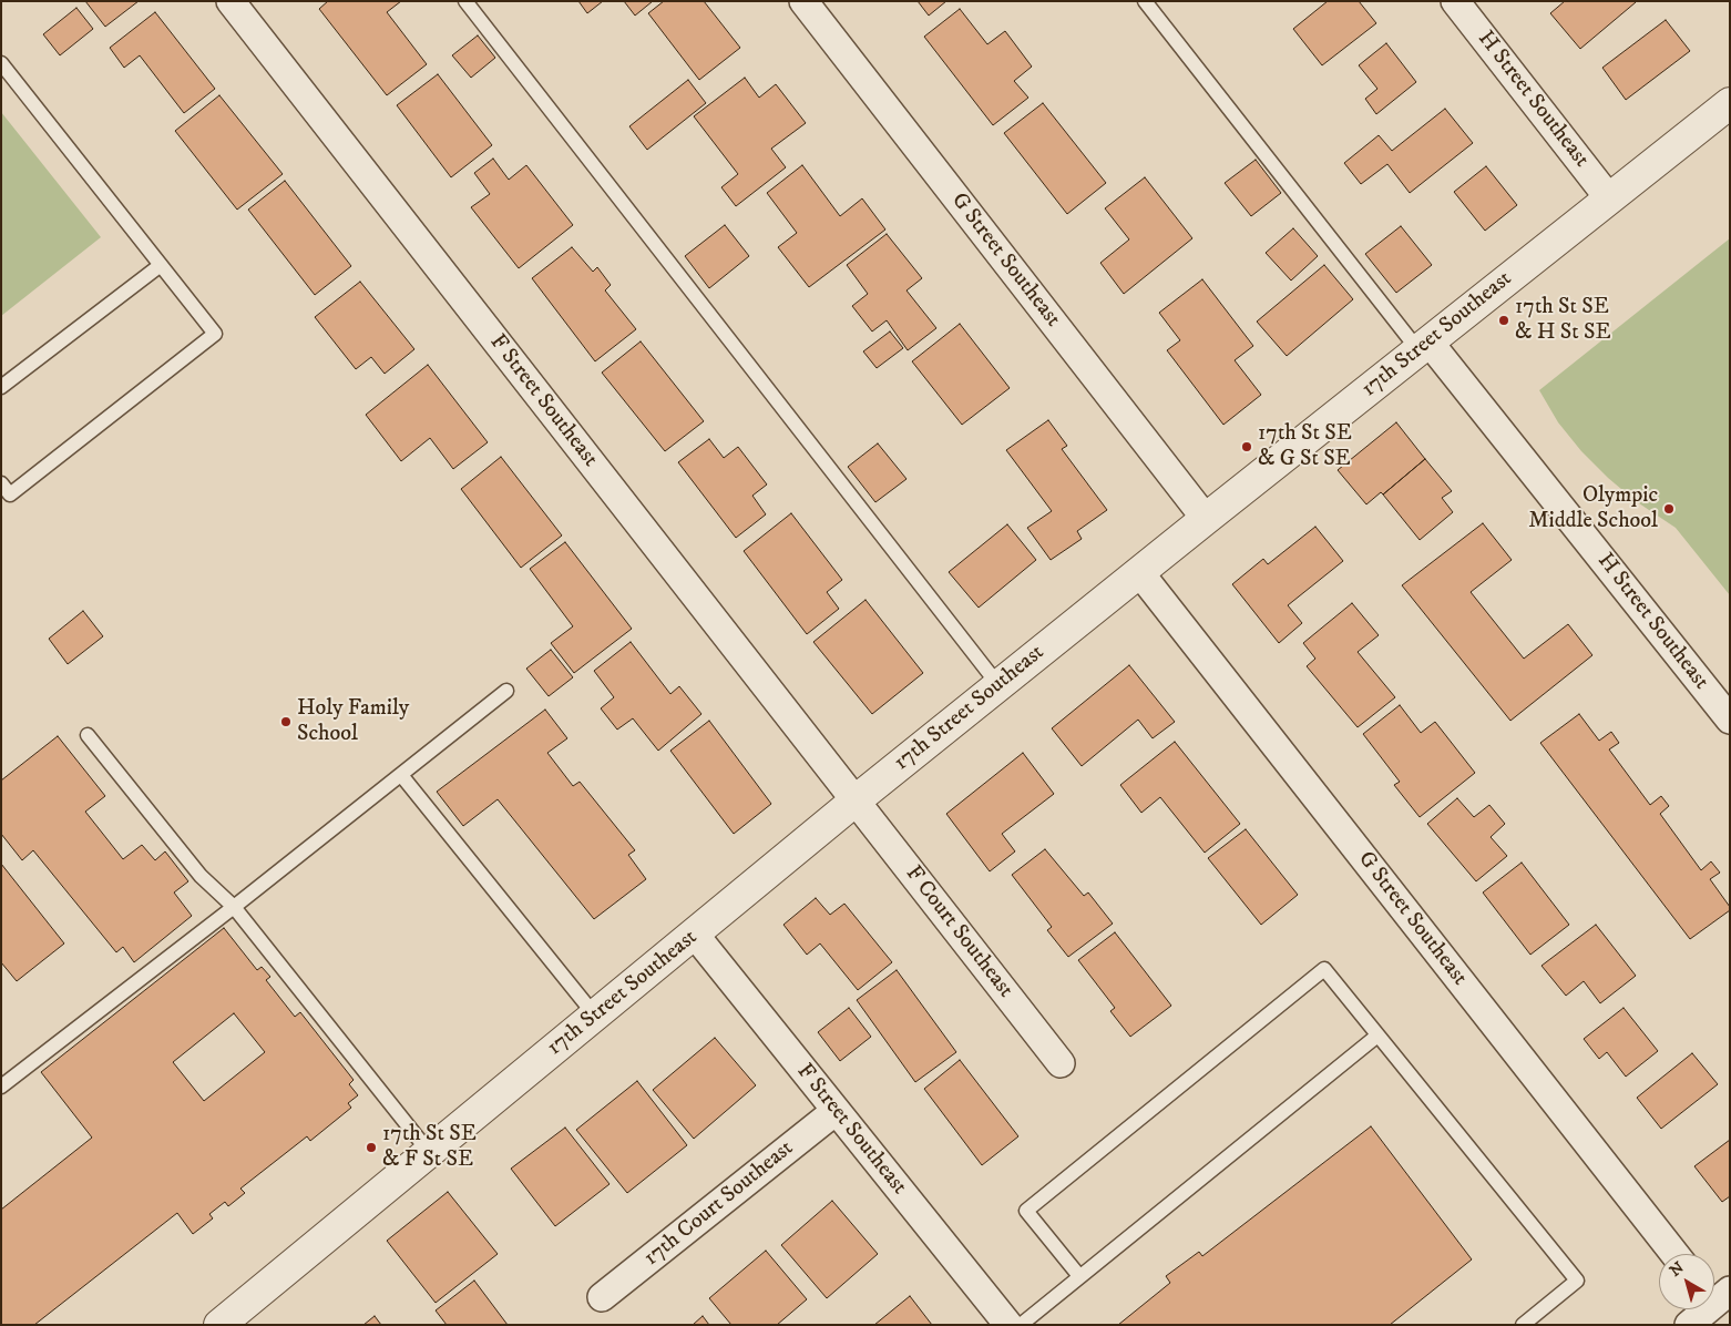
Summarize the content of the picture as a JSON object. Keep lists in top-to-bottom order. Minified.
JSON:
{"streets":{"street":["H Street Southeast","G Street Southeast","17th Street Southeast","F Street Southeast","F Court Southeast","17th Court Southeast"]},"crossings":[["H Street Southeast","17th Street Southeast"],["G Street Southeast","17th Street Southeast"],["17th Street Southeast","F Street Southeast"],["17th Street Southeast","F Court Southeast"],["F Street Southeast","F Court Southeast"],["F Street Southeast","17th Court Southeast"]],"places":["17th St SE & H St SE","17th St SE & G St SE","Olympic Middle School","Holy Family School","17th St SE & F St SE"],"north":"top left"}
